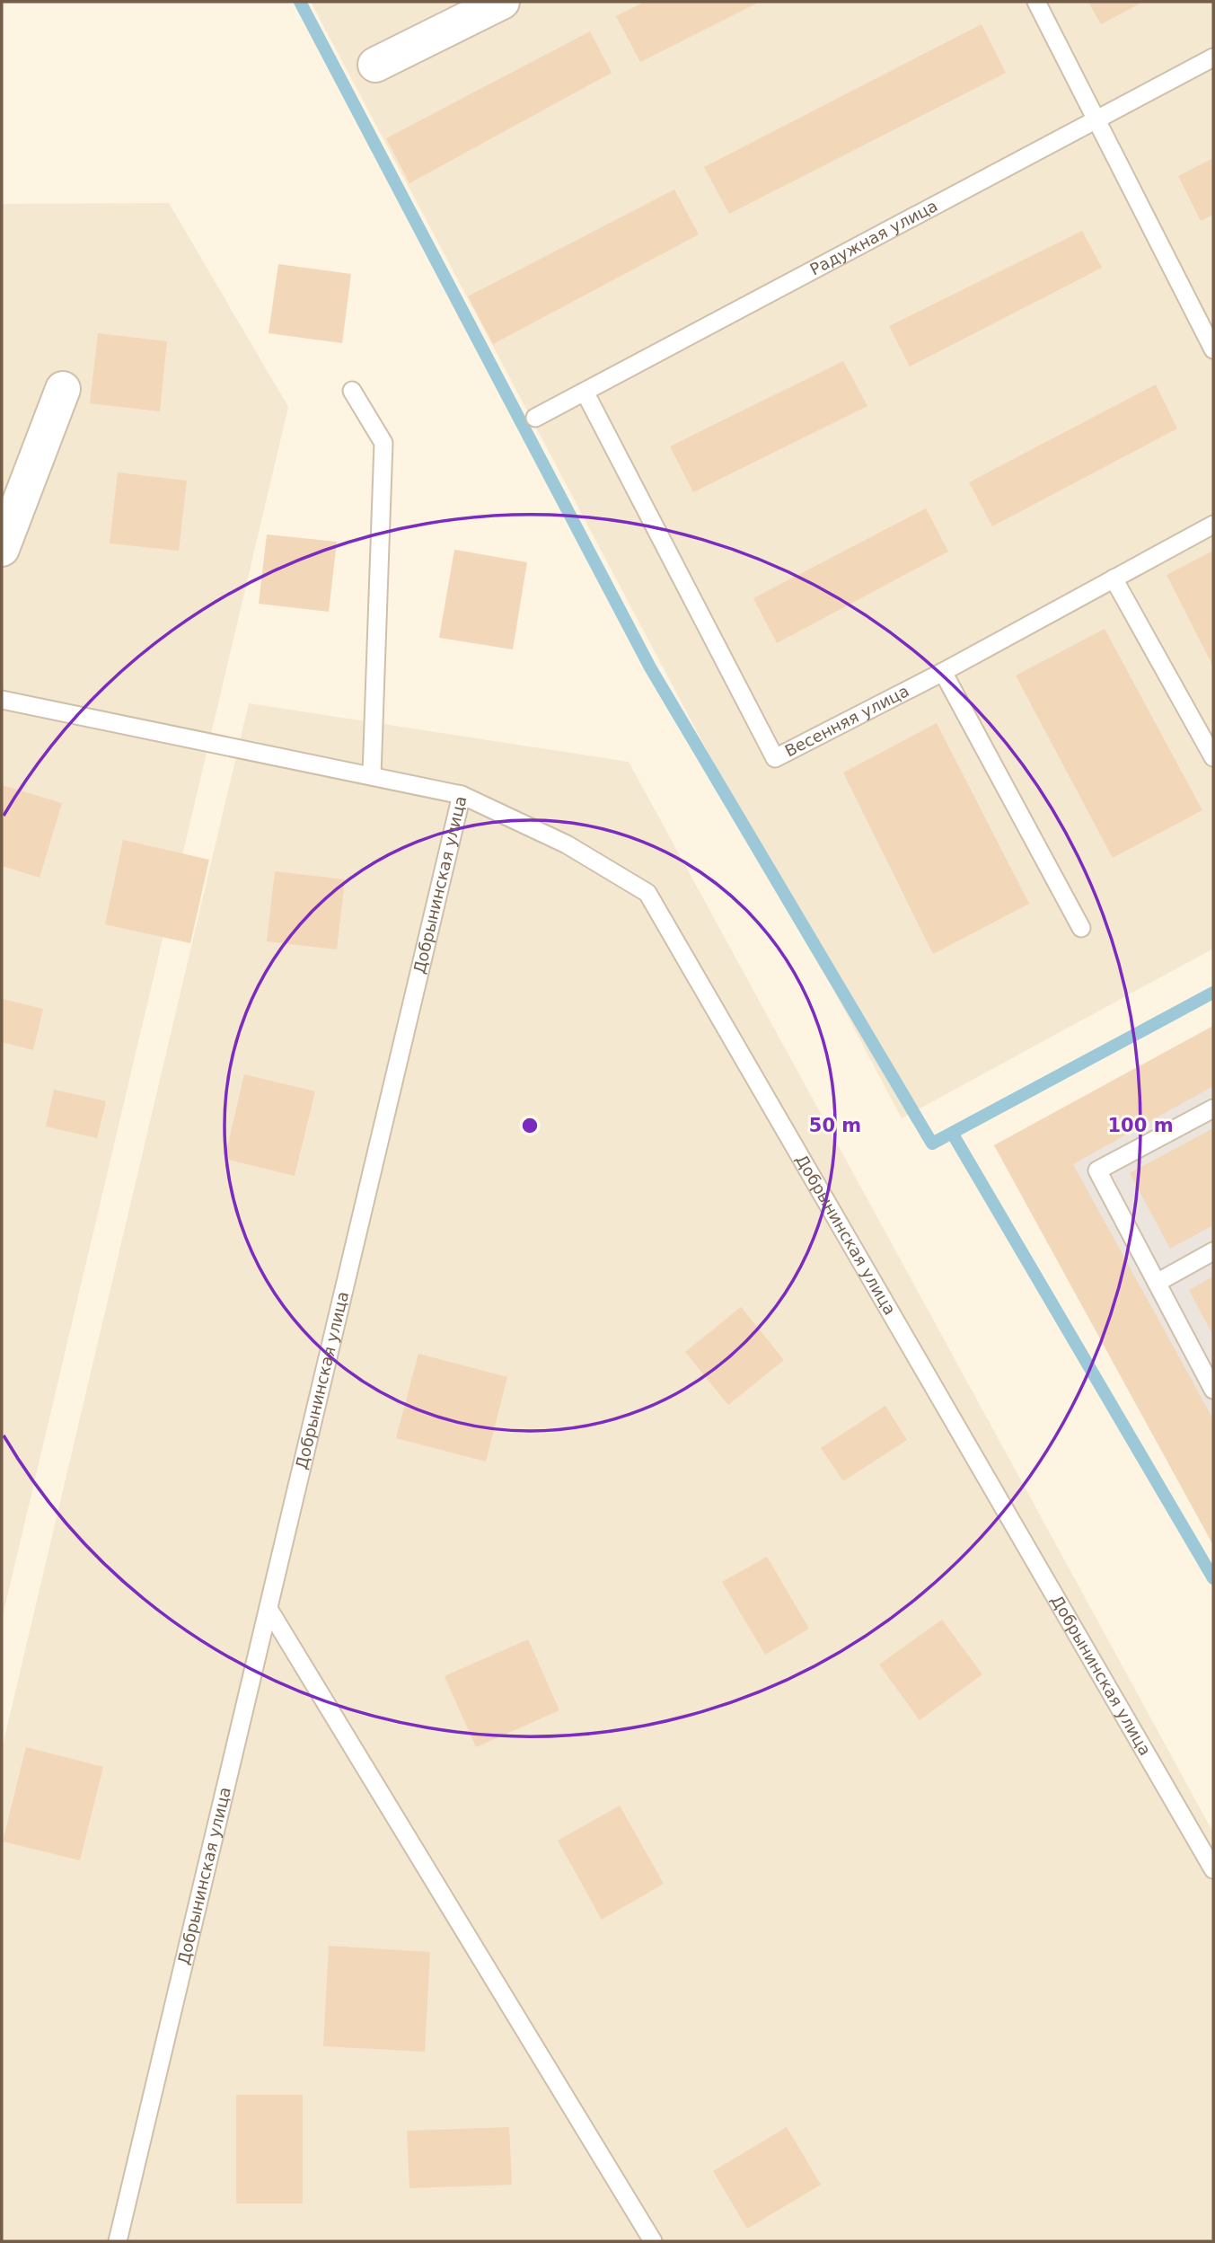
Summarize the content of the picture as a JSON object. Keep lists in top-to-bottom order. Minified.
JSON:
{"streets":{"lane":["Радужная улица","Весенняя улица","Добрынинская улица"]},"crossings":[["Радужная улица","Весенняя улица"]],"rings":["50 m","100 m"]}
